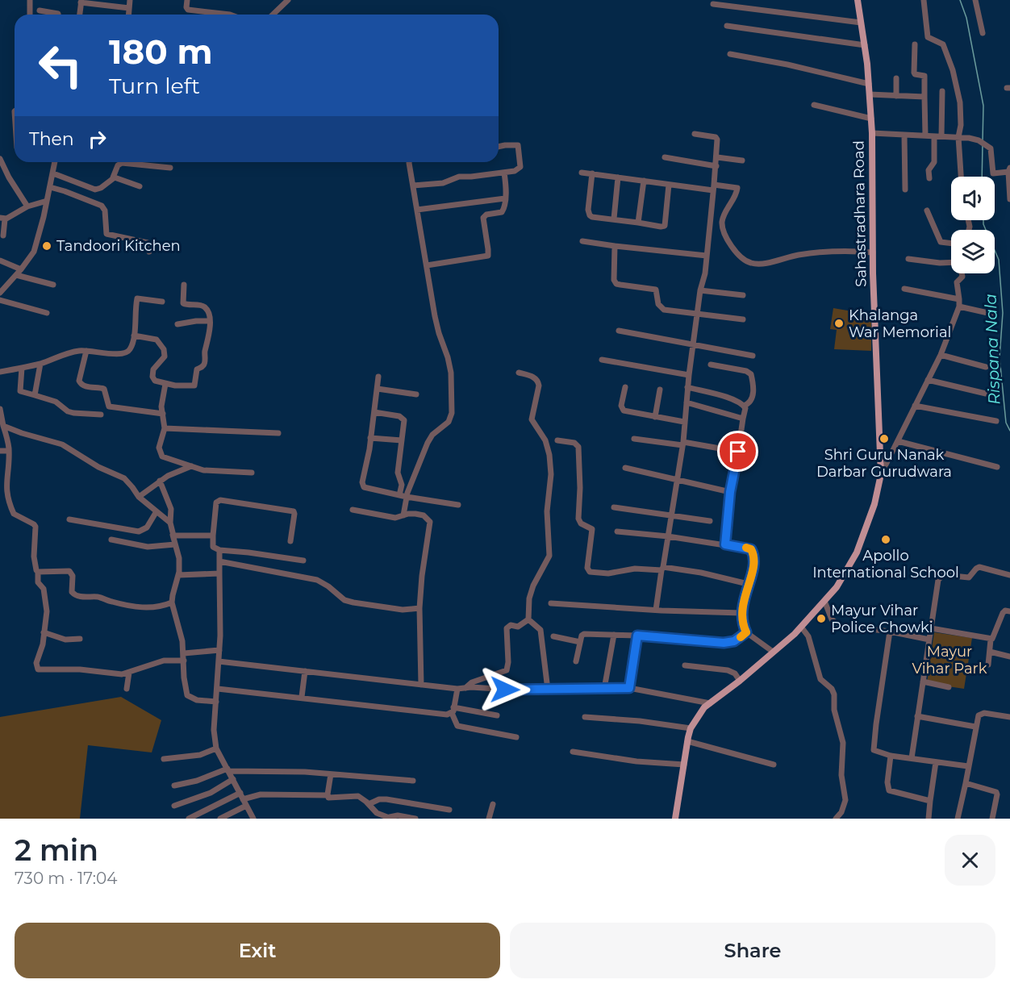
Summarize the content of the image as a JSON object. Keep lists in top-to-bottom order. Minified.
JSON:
{"streets":{"main road":["Sahastradhara Road"]},"water":["Rispana Nala"],"parks":["Mayur Vihar Park"],"places":["Tandoori Kitchen","Khalanga War Memorial","Shri Guru Nanak Darbar Gurudwara","Apollo International School","Mayur Vihar Police Chowki"],"page":{"turn":["180 m","Turn left"],"then":"Then","heading":["2 min","730 m · 17:04"],"buttons":["Exit","Share"]}}
